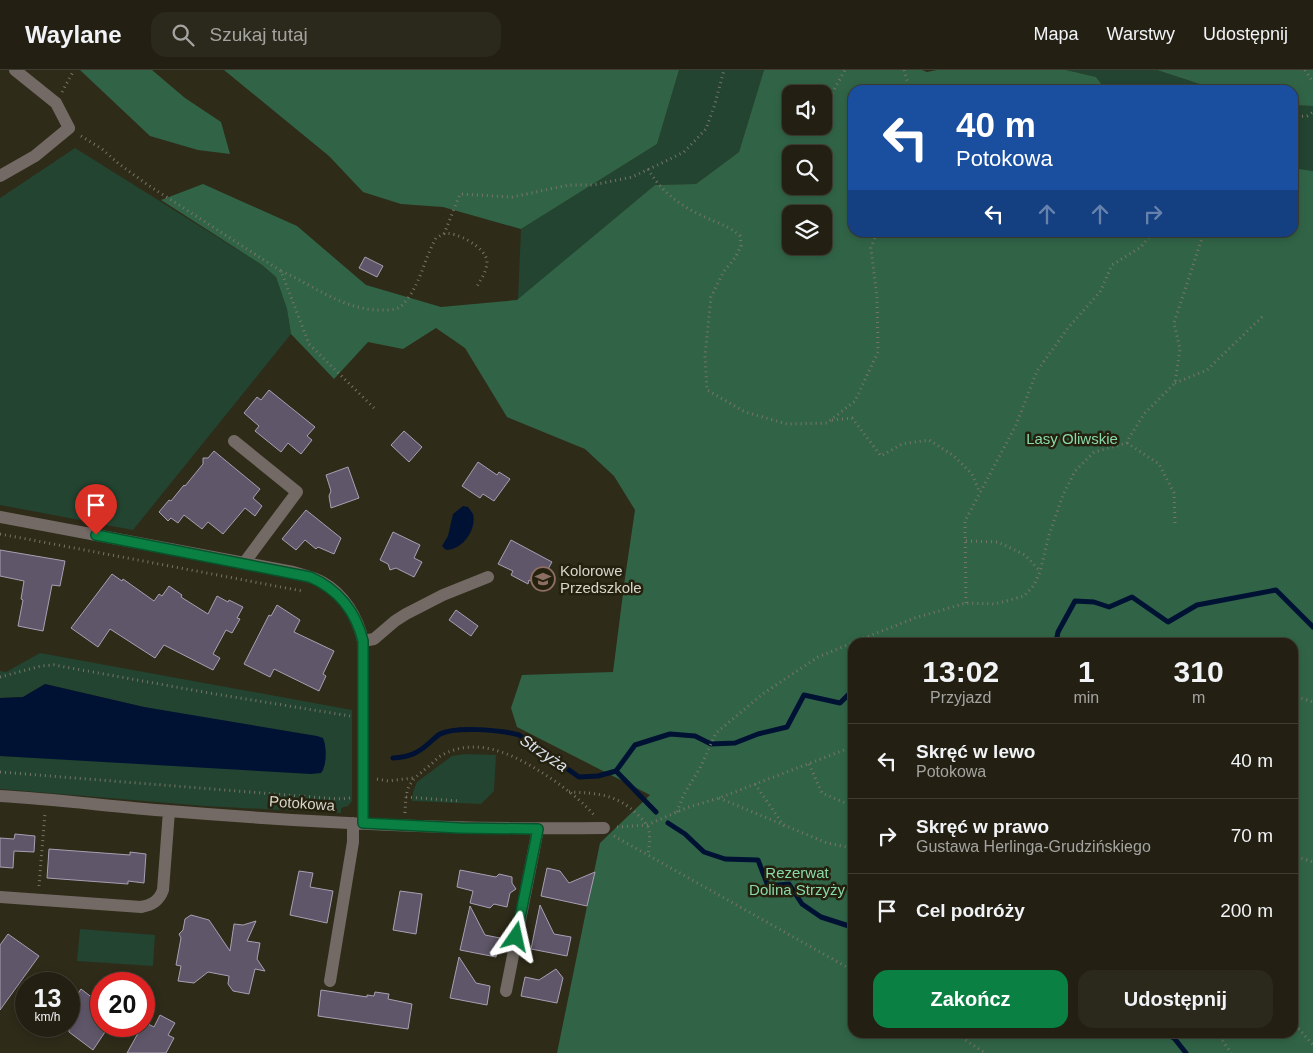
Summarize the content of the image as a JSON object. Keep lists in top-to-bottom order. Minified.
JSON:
{"streets":{"street":["Potokowa"]},"water":["Strzyża"],"parks":["Lasy Oliwskie","Rezerwat Dolina Strzyży"],"places":{"school or university":["Kolorowe Przedszkole"]},"page":{"header":"Waylane","search":"Szukaj tutaj","nav":["Mapa","Warstwy","Udostępnij"],"turn":["40 m","Potokowa"],"eta":["13:02","Przyjazd","1","min","310","m"],"list":[{"name":"Skręć w lewo","note":"Potokowa","value":"40 m"},{"name":"Skręć w prawo","note":"Gustawa Herlinga-Grudzińskiego","value":"70 m"},{"name":"Cel podróży","value":"200 m"}],"buttons":["Zakończ","Udostępnij"],"speed":"13 km/h","limit":"20"}}
